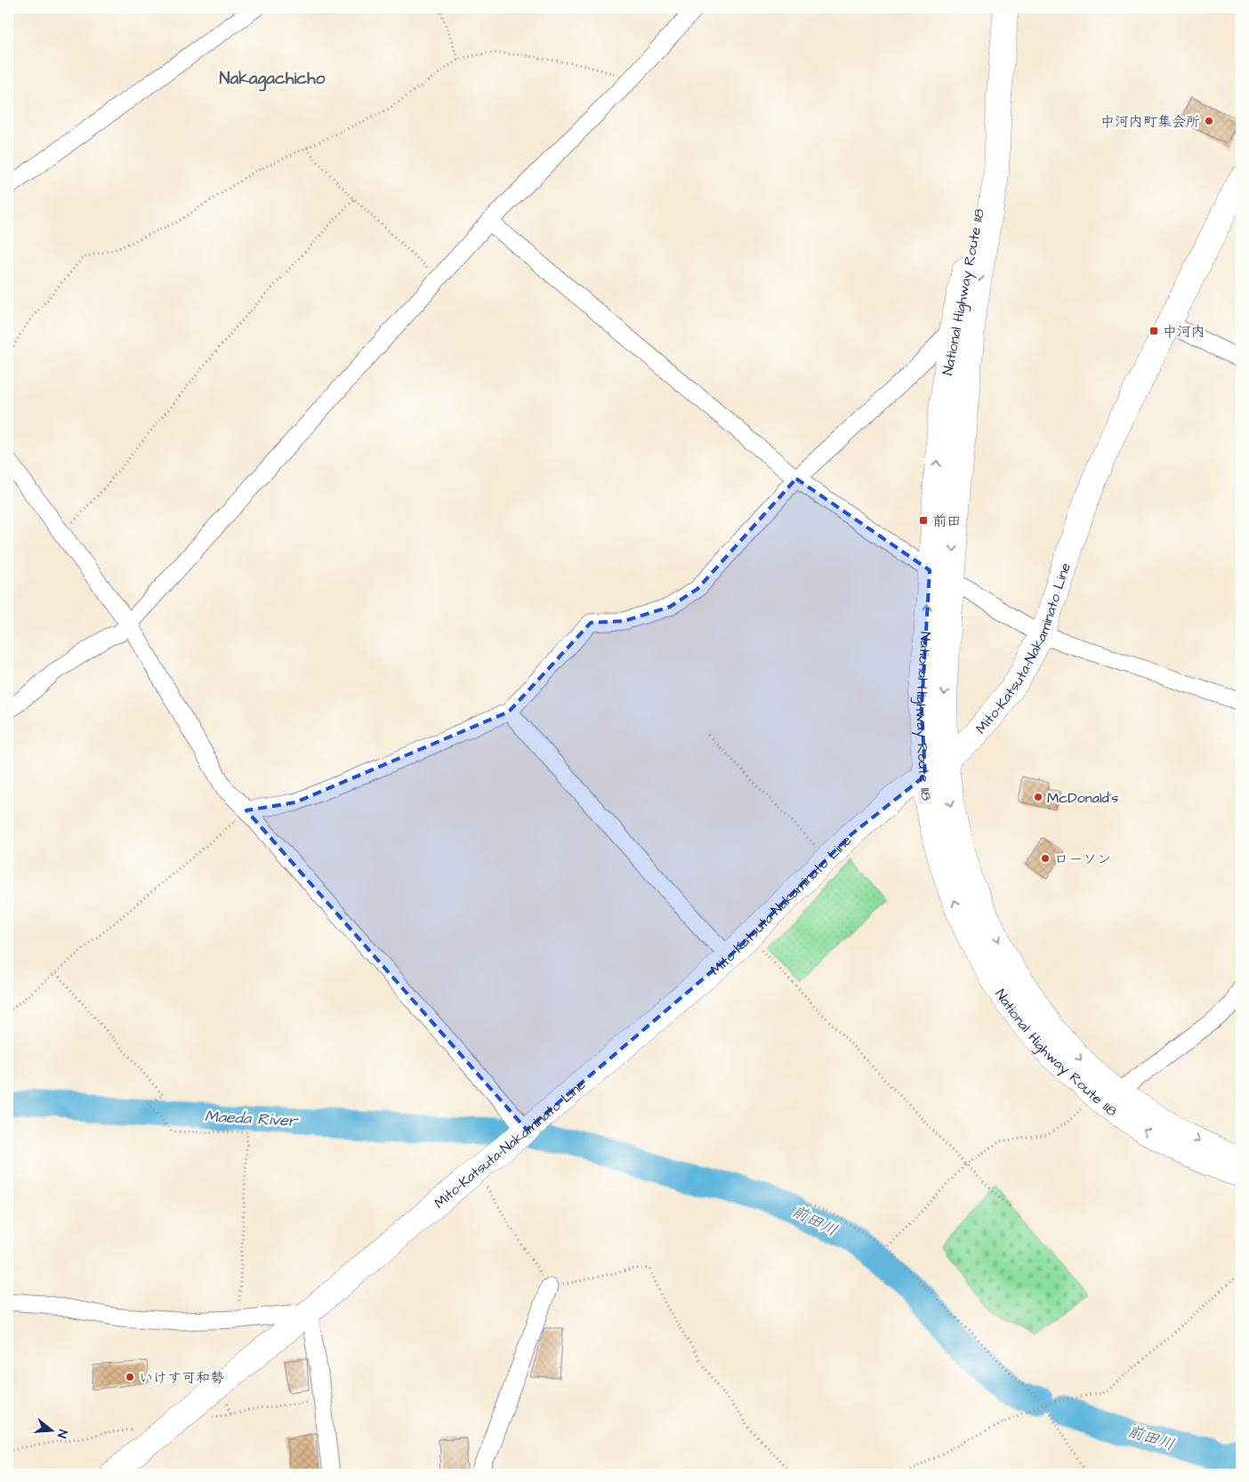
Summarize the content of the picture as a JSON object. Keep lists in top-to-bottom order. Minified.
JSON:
{"streets":{"main road":["National Highway Route 118","Mito-Katsuta-Nakaminato Line"]},"crossings":[["National Highway Route 118","Mito-Katsuta-Nakaminato Line"]],"districts":["Nakagachicho"],"water":["Maeda River","前田川"],"places":{"other":["中河内町集会所","McDonald's","ローソン","いけす可和勢"],"transit":["中河内","前田"]},"north":"right"}
